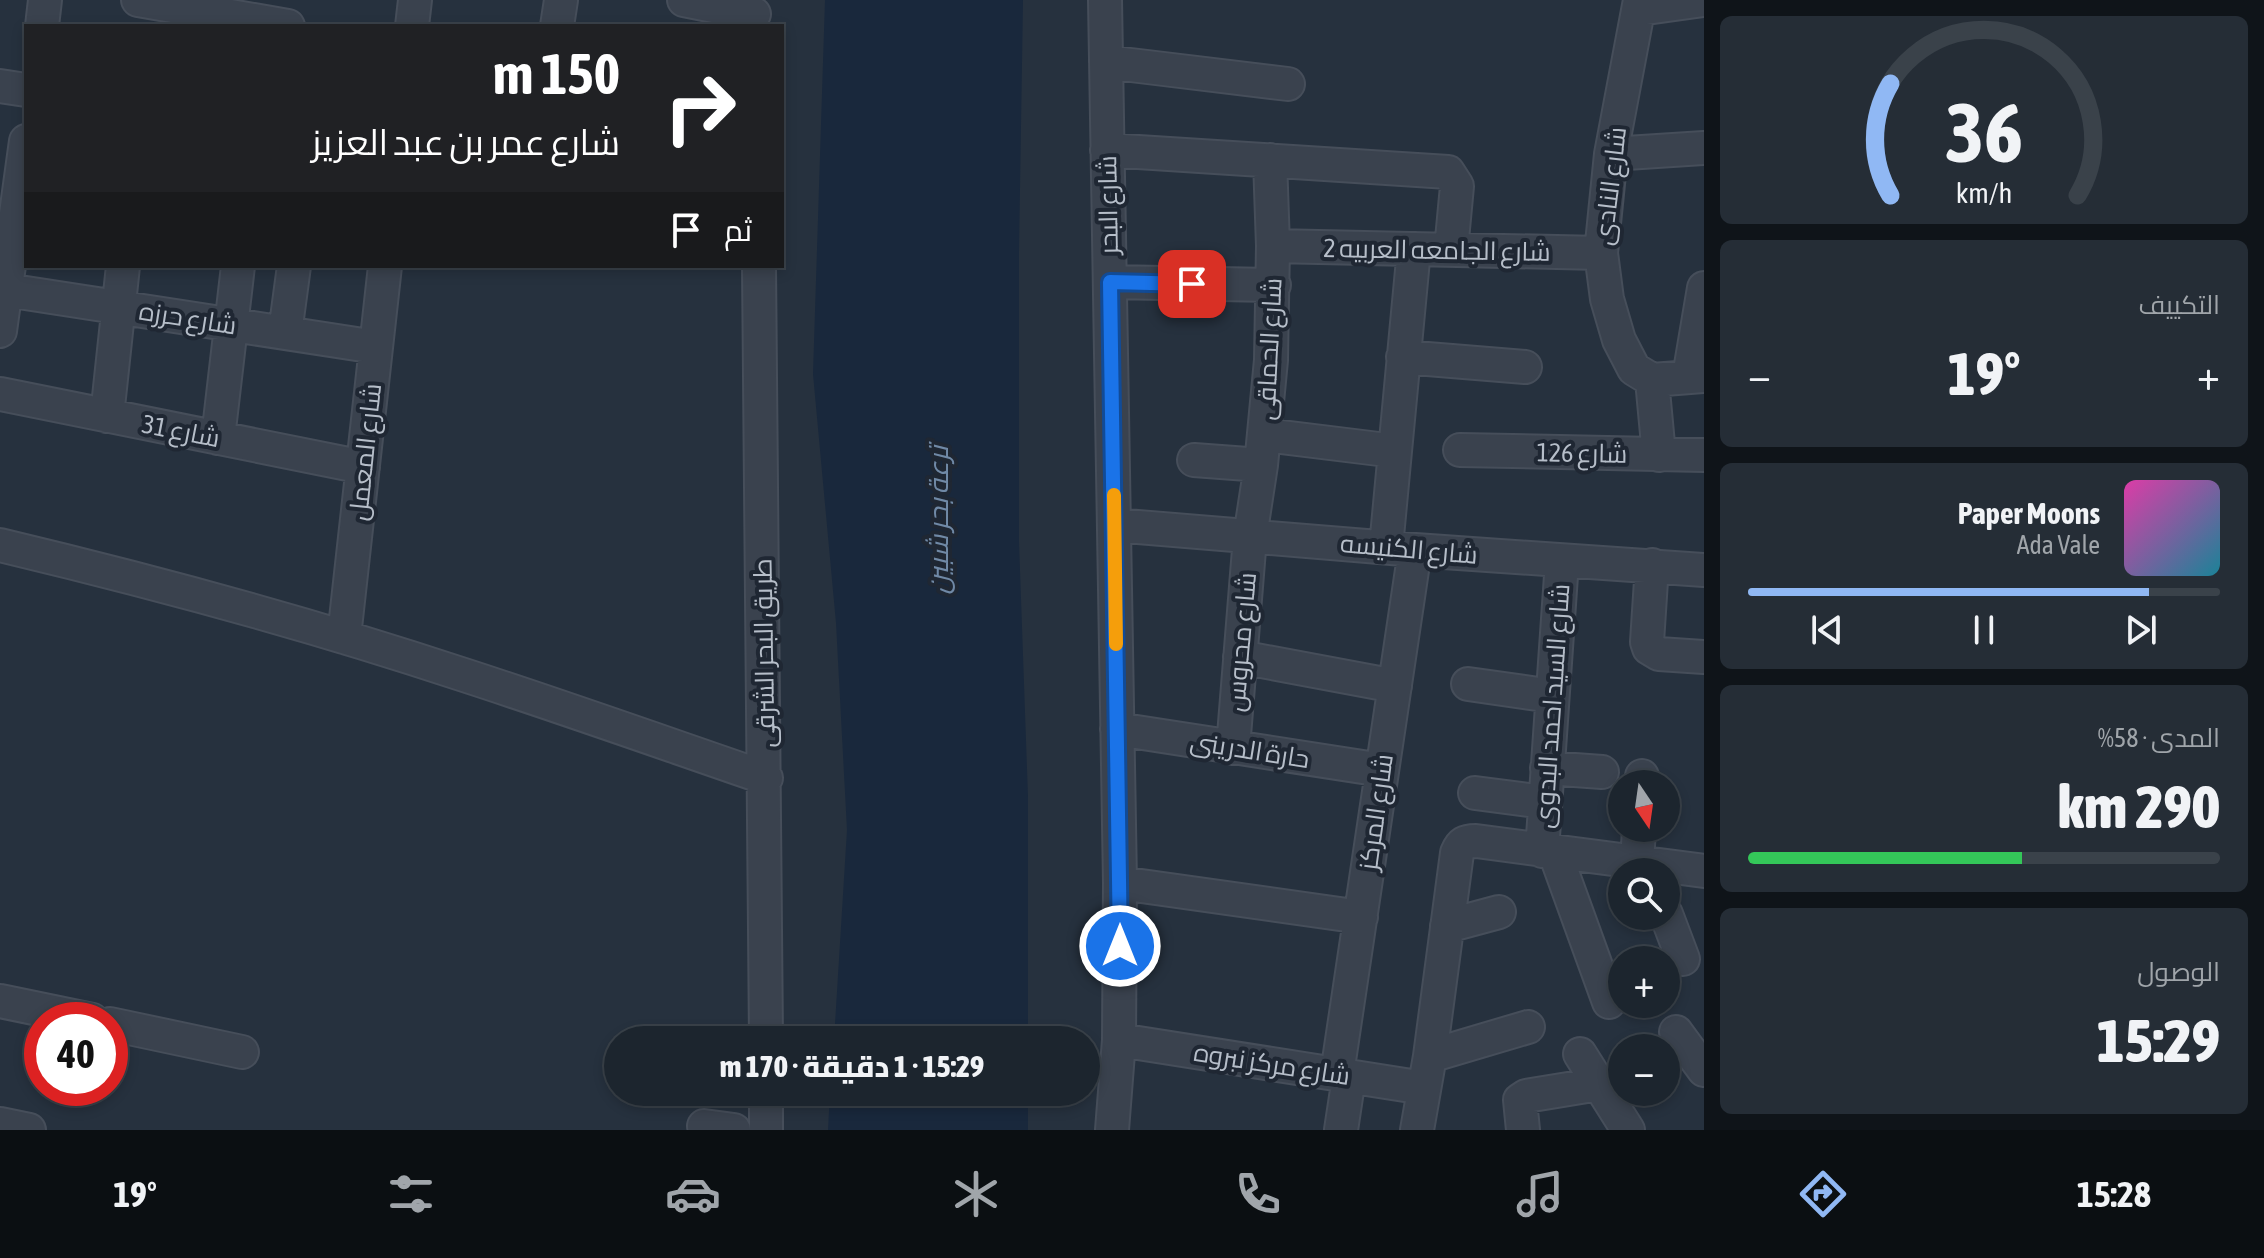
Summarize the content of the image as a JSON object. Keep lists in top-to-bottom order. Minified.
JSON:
{"streets":{"street":["شارع النادى","شارع البحر","شارع الجامعه العربيه 2","شارع حرزه","شارع الحماقى","شارع 31","شارع المعمل","شارع 126","شارع الكنيسه","شارع محروس","طريق البحر الشرقى","شارع السيد احمد البدوى","حارة الدرينى","شارع المركز","شارع مركز نبروه"]},"crossings":[["شارع النادى","شارع الجامعه العربيه 2"],["شارع النادى","شارع 126"],["شارع البحر","شارع الكنيسه"],["شارع البحر","حارة الدرينى"],["شارع البحر","شارع مركز نبروه"],["شارع الجامعه العربيه 2","شارع الحماقى"],["شارع الجامعه العربيه 2","شارع المركز"],["شارع حرزه","شارع المعمل"],["شارع الحماقى","شارع الكنيسه"],["شارع الحماقى","شارع محروس"],["شارع 31","شارع المعمل"],["شارع الكنيسه","شارع محروس"],["شارع الكنيسه","شارع السيد احمد البدوى"],["شارع الكنيسه","شارع المركز"],["شارع محروس","حارة الدرينى"],["حارة الدرينى","شارع المركز"],["شارع المركز","شارع مركز نبروه"]],"water":["ترعة بحر شبين"],"north":"bottom","page":{"turn":["150 m","شارع عمر بن عبد العزيز"],"then":"ثم","tile":["التكييف",["المدى · 58%","290 km"],["الوصول","15:29"]],"heat":["−","19°","+"],"song":["Paper Moons","Ada Vale"],"map_buttons":["+","−"],"limit":"40","trip":"15:29 · 1 دقيقة · 170 m","tabs":["15:28","19°"],"gauge":["36","km/h"]}}
